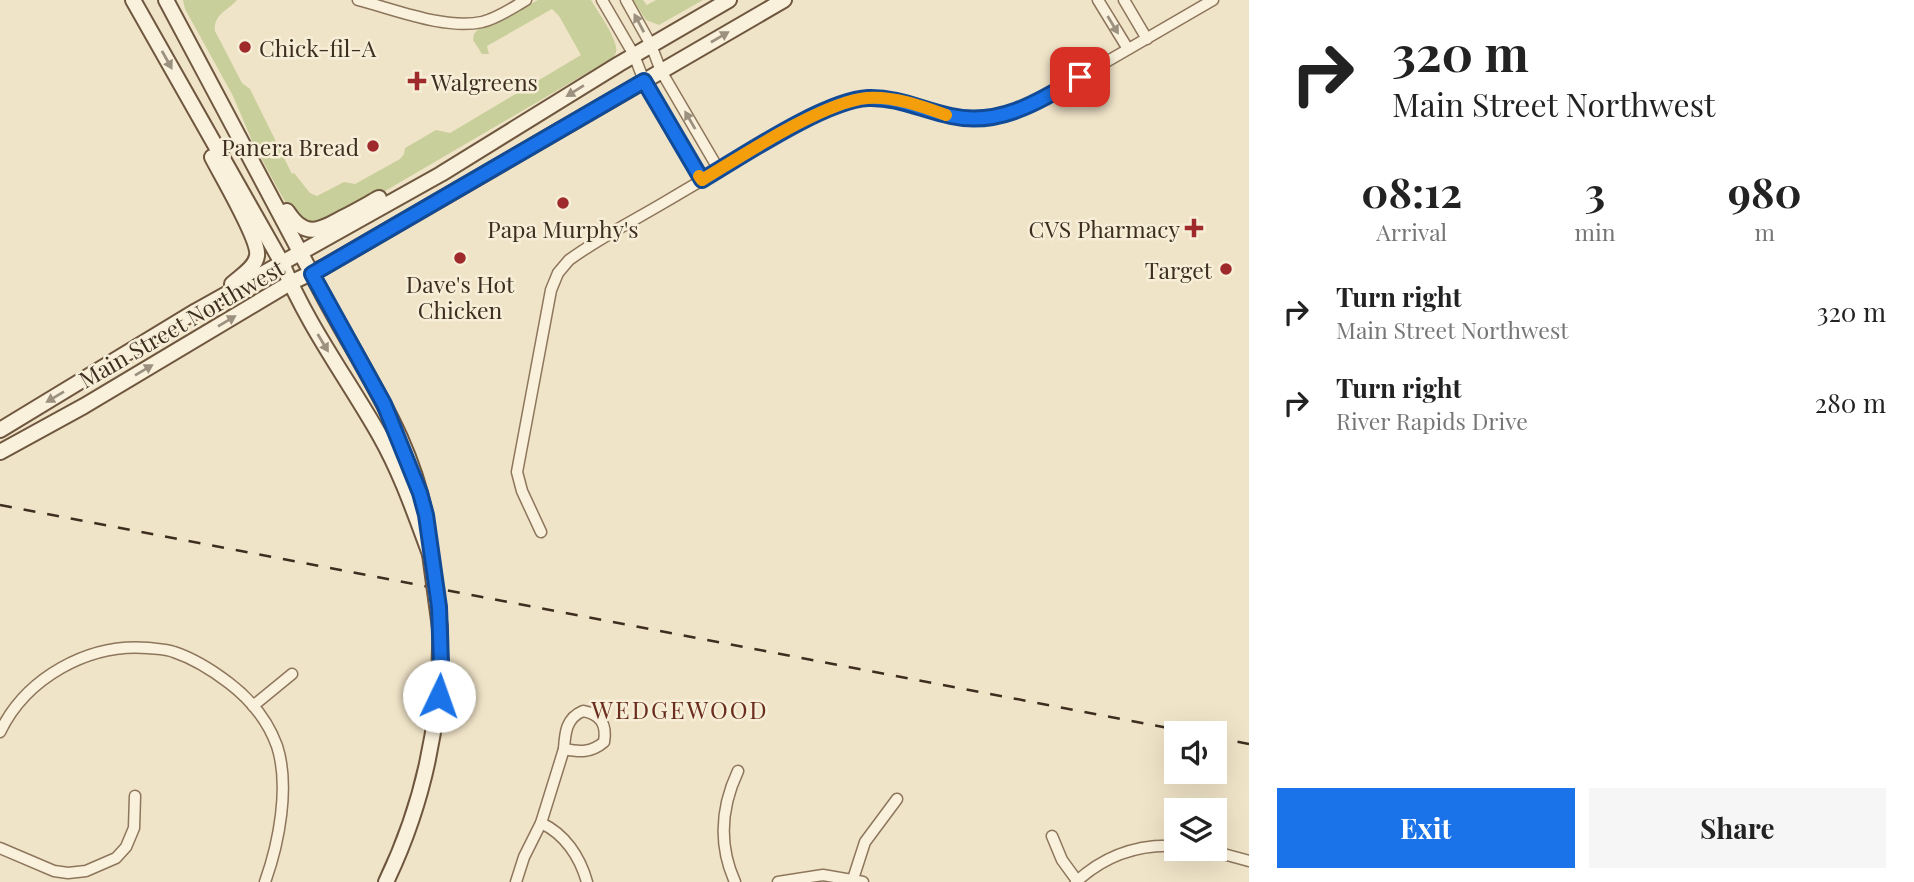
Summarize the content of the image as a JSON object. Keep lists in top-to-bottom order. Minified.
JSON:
{"streets":{"main road":["Main Street Northwest"]},"districts":["WEDGEWOOD"],"places":{"other":["Chick-fil-A","Panera Bread","Papa Murphy's","Dave's Hot Chicken","Target"],"health":["Walgreens","CVS Pharmacy"]},"page":{"turn":["320 m","Main Street Northwest"],"eta":["08:12","Arrival","3","min","980","m"],"list":[{"name":"Turn right","note":"Main Street Northwest","value":"320 m"},{"name":"Turn right","note":"River Rapids Drive","value":"280 m"}],"buttons":["Exit","Share"]}}
